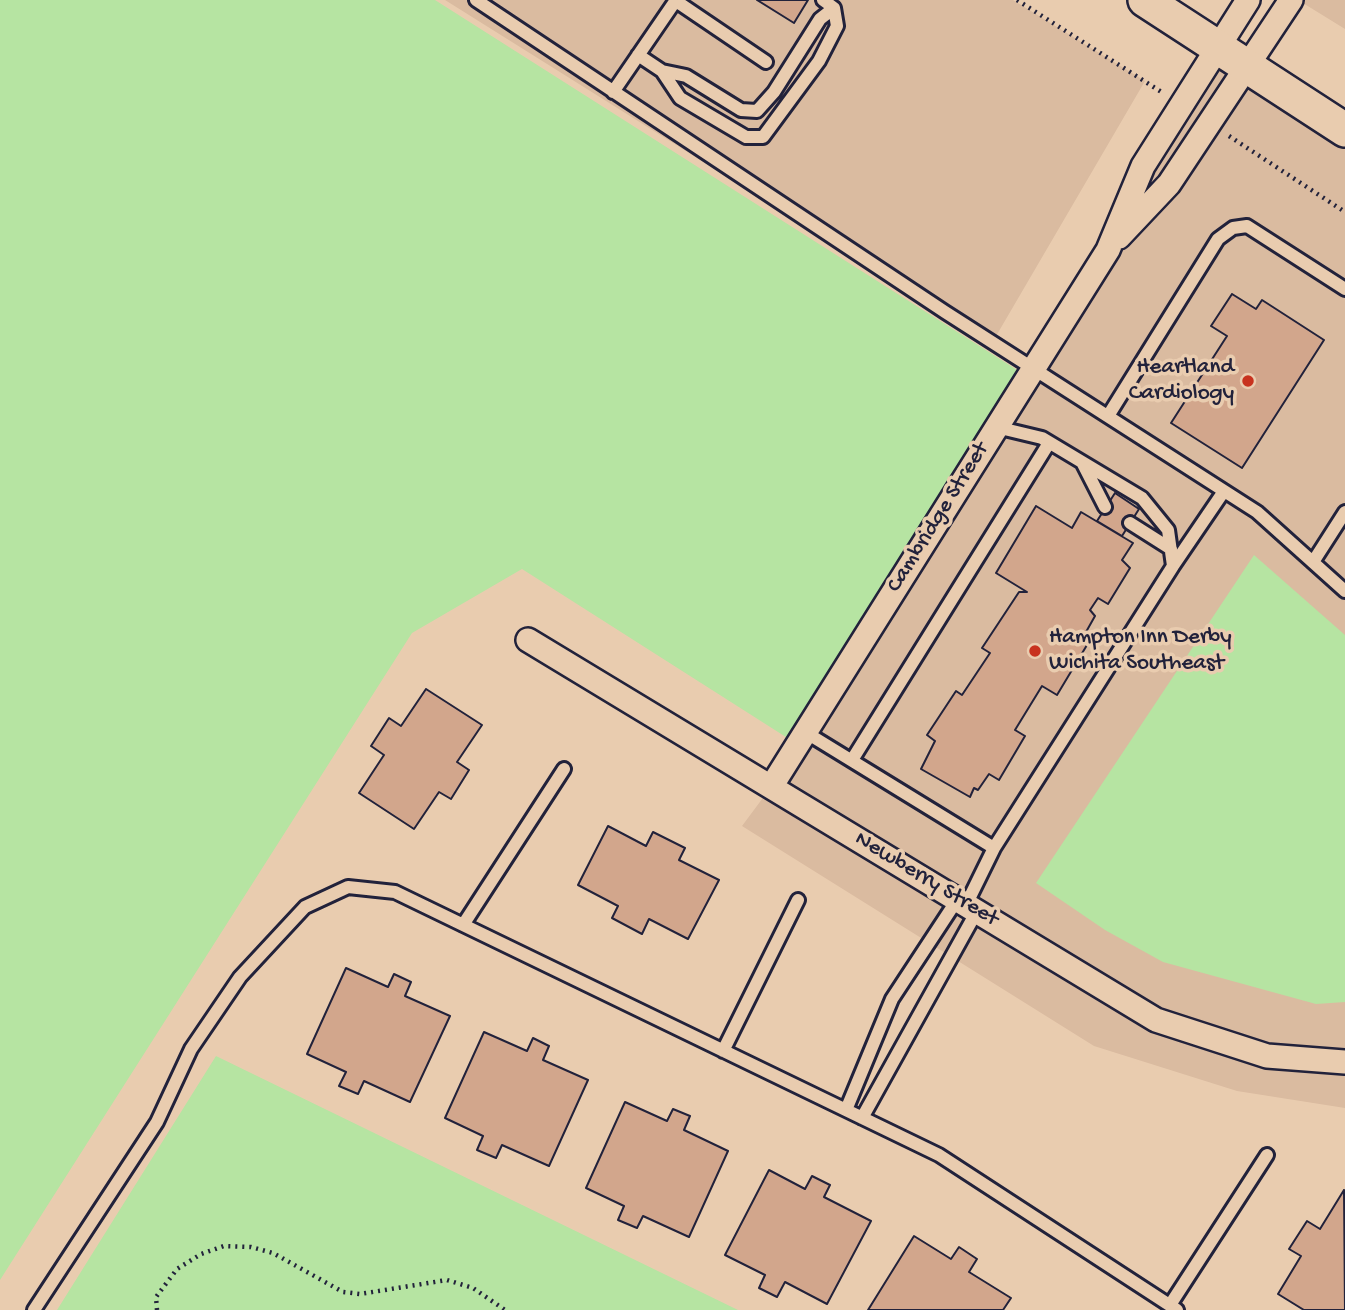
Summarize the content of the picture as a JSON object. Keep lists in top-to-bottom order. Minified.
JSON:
{"streets":{"street":["Cambridge Street","Newberry Street"]},"crossings":[["Cambridge Street","Newberry Street"]],"places":["Heartland Cardiology","Hampton Inn Derby Wichita Southeast"]}
